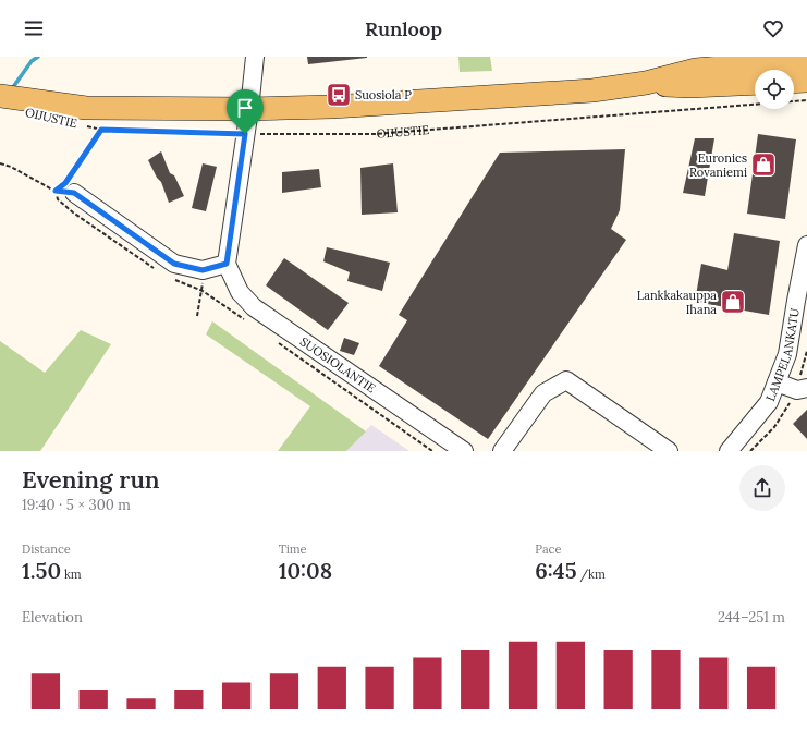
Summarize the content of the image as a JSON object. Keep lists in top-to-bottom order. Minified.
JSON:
{"streets":{"main road":["OIJUSTIE"],"street":["LAMPELANKATU","SUOSIOLANTIE"]},"places":{"bus stop":["Suosiola P"],"shop":["Euronics Rovaniemi","Lankkakauppa Ihana"]},"page":{"header":"Runloop","heading":["Evening run","19:40 · 5 × 300 m"],"stats":[["Distance","1.50 km"],["Time","10:08"],["Pace","6:45 /km"]],"chart":["Elevation","244–251 m"]}}
